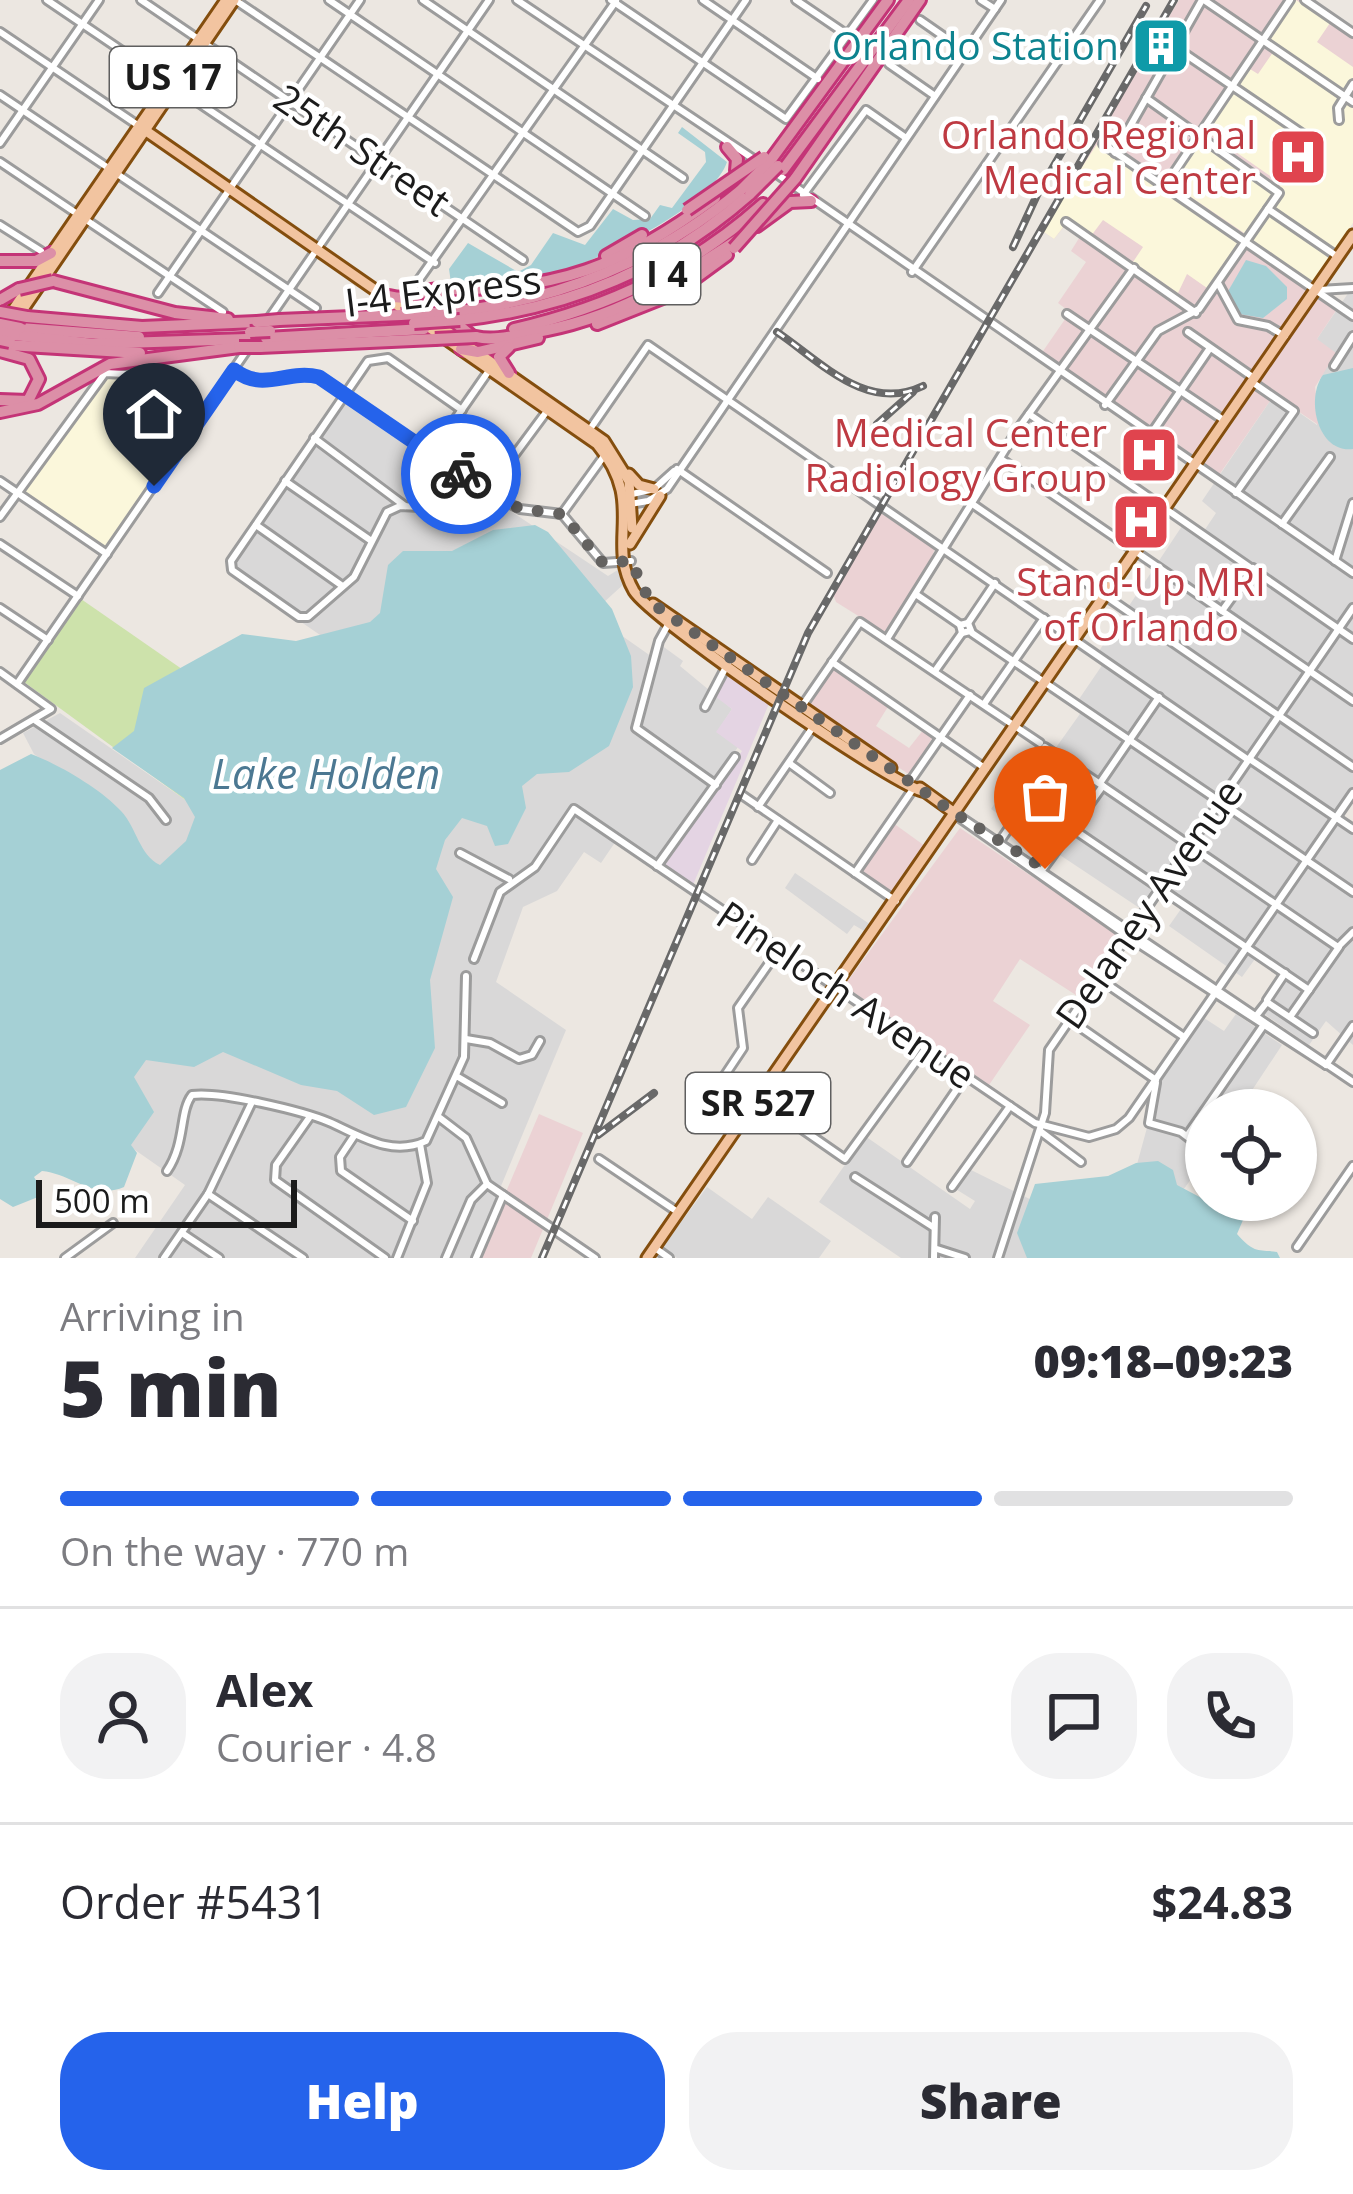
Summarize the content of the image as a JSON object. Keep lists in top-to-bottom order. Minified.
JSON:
{"streets":{"highway":["I 4","I-4 Express"],"main road":["US 17","SR 527"],"street":["25th Street","Delaney Avenue","Pineloch Avenue"]},"crossings":[["US 17","25th Street"],["US 17","I 4"],["I 4","I-4 Express"],["Delaney Avenue","Pineloch Avenue"],["Pineloch Avenue","SR 527"]],"water":["Lake Holden"],"places":{"building":["Orlando Station"],"hospital":["Orlando Regional Medical Center","Medical Center Radiology Group","Stand-Up MRI of Orlando"]},"scale_bar":"500 m","page":{"scale":"500 m","heading":["5 min","Arriving in","09:18–09:23"],"panel":["Alex","Courier · 4.8","Order #5431","$24.83"],"bar":"On the way · 770 m","buttons":["Help","Share"]}}
